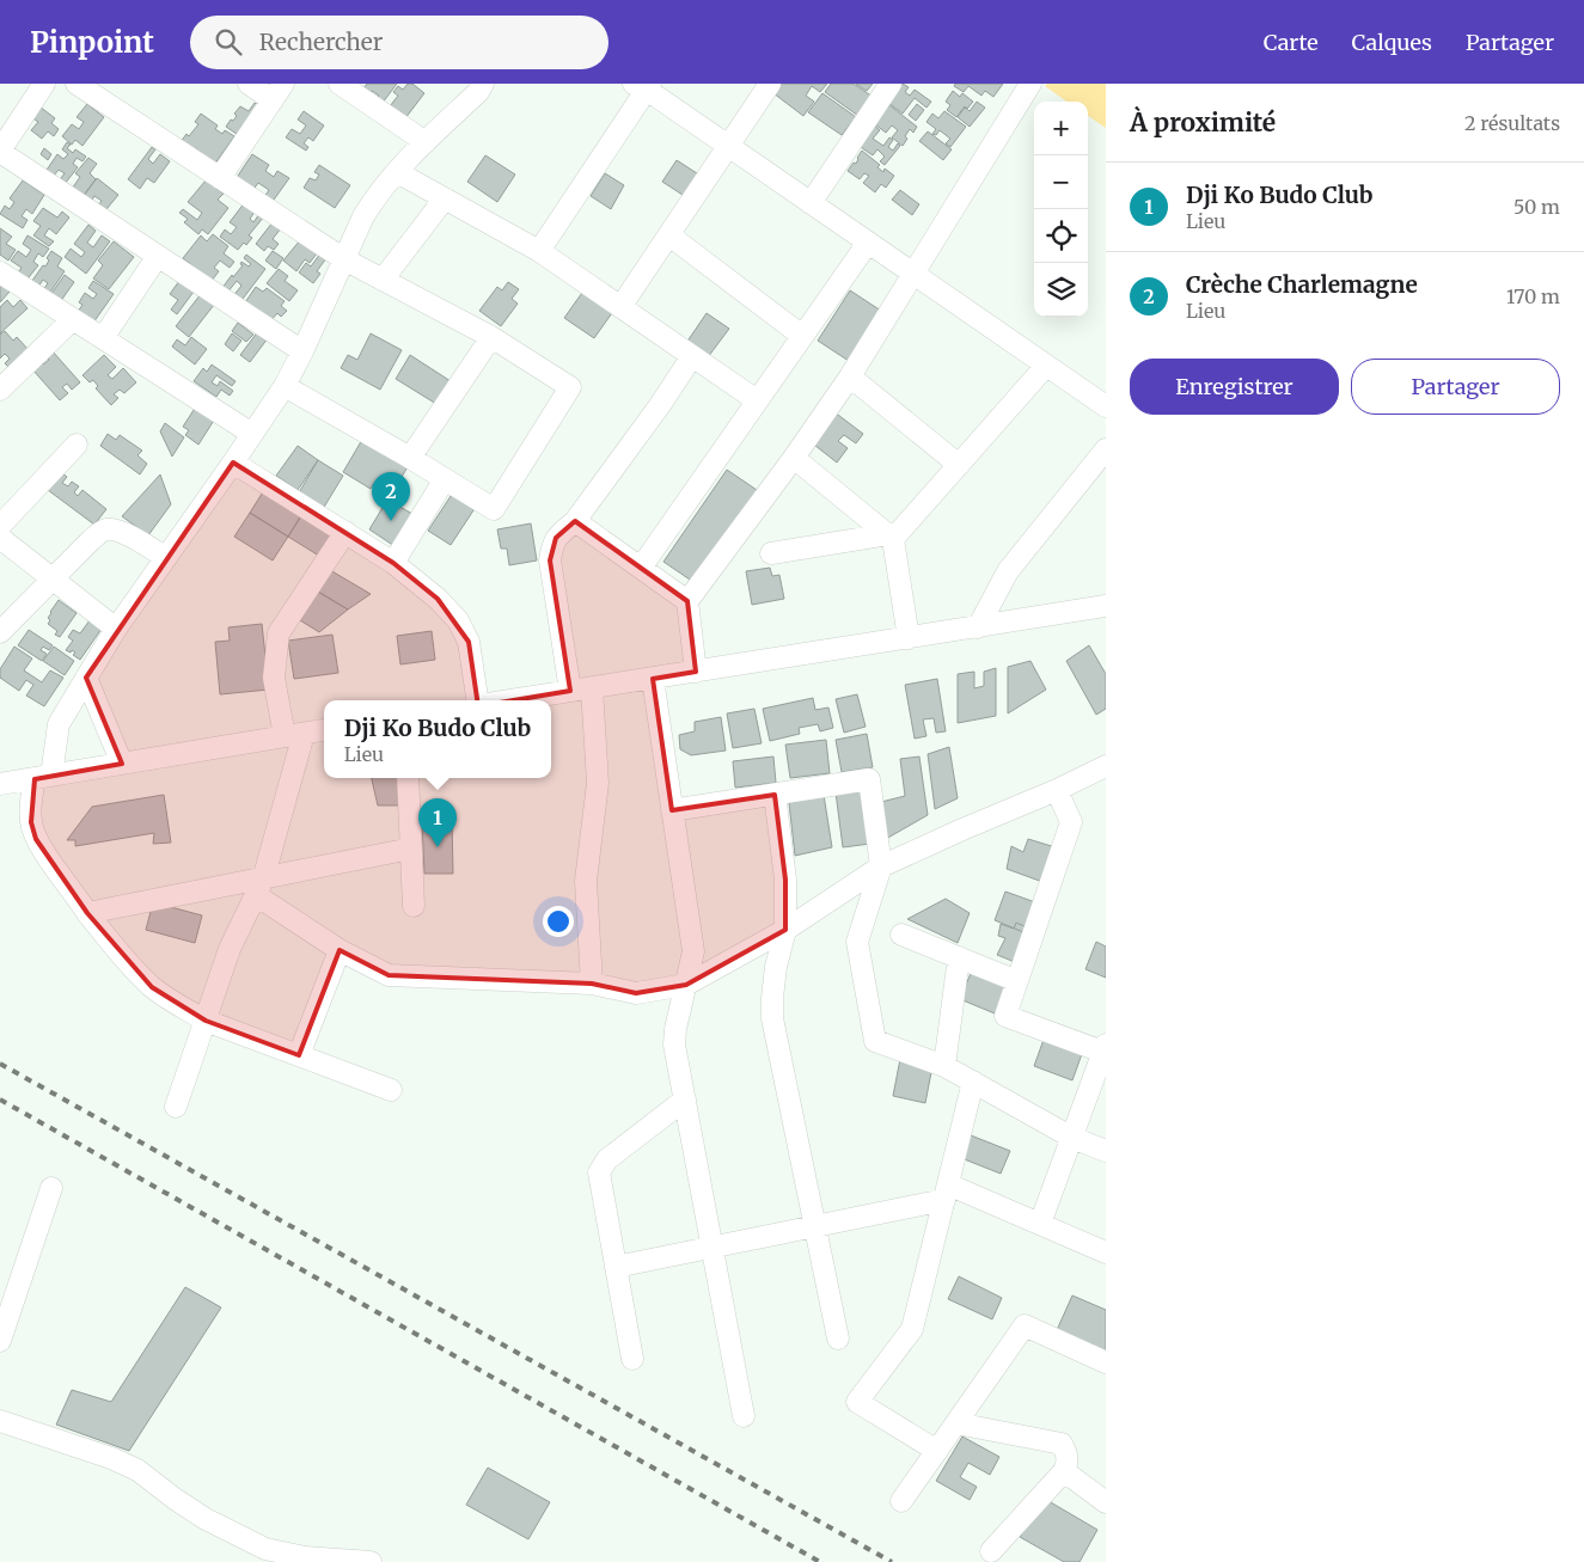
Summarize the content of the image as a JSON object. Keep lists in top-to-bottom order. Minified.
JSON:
{"page":{"header":"Pinpoint","search":"Rechercher","nav":["Carte","Calques","Partager"],"heading":["À proximité","2 résultats"],"map_buttons":["+","−"],"list":[{"mark":"1","name":"Dji Ko Budo Club","note":"Lieu","value":"50 m"},{"mark":"2","name":"Crèche Charlemagne","note":"Lieu","value":"170 m"}],"buttons":["Enregistrer","Partager"],"pins":["2","1"],"popup":["Dji Ko Budo Club","Lieu"]}}
